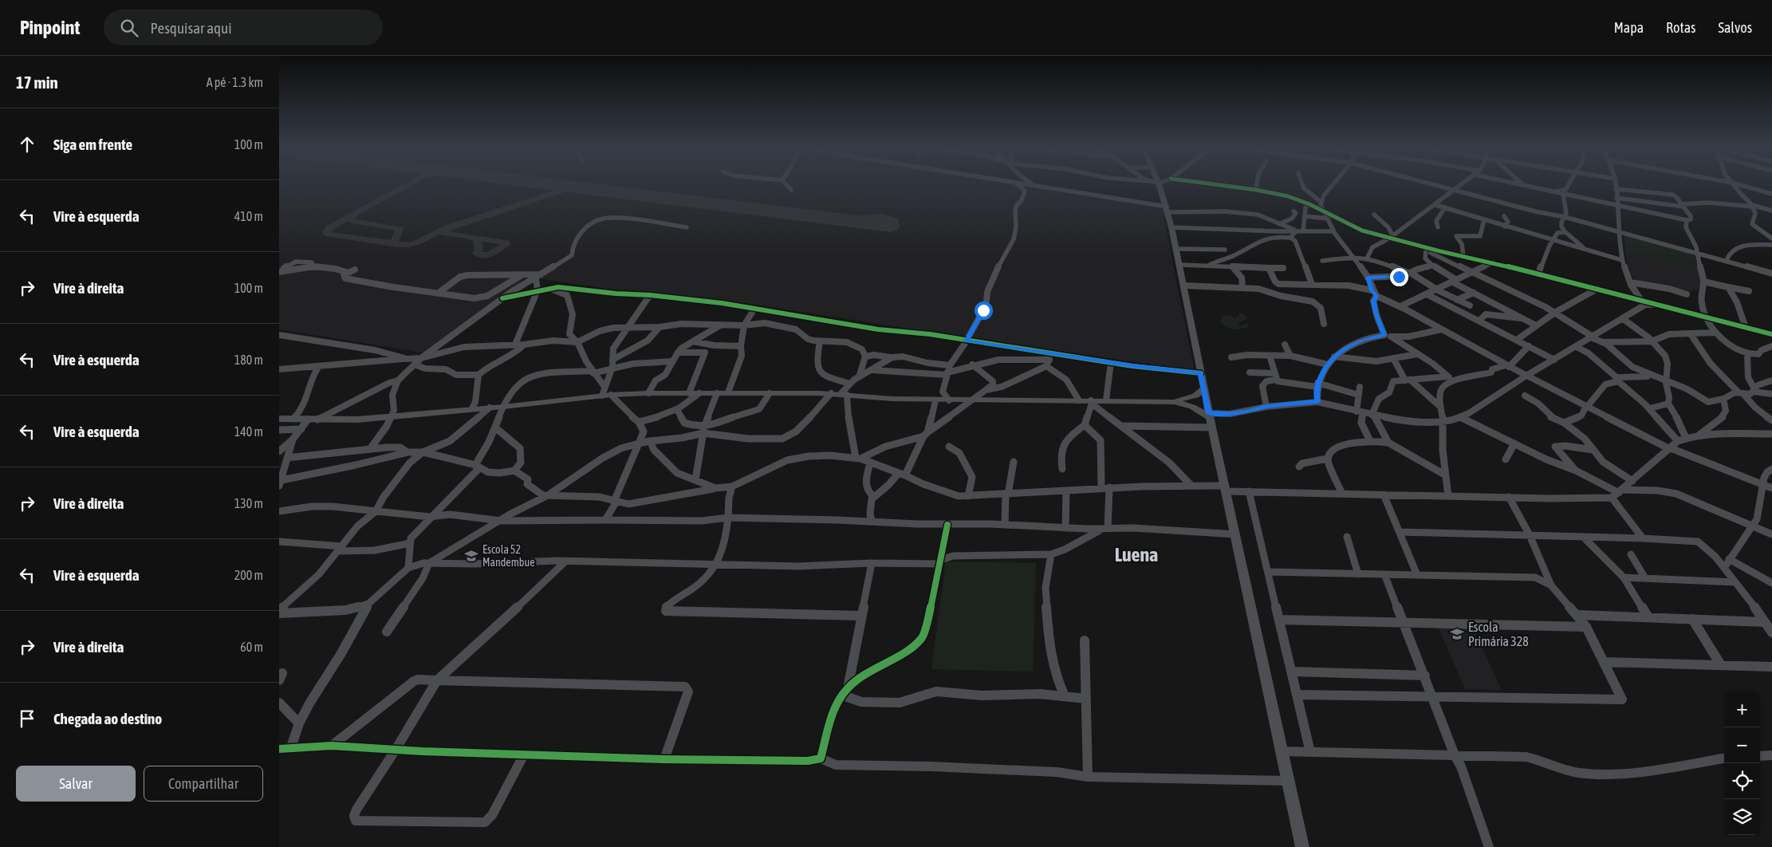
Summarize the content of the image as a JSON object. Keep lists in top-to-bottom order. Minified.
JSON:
{"districts":["Luena"],"places":{"school or university":["Escola 52 Mandembue","Escola Primária 328"]},"page":{"header":"Pinpoint","search":"Pesquisar aqui","nav":["Mapa","Rotas","Salvos"],"heading":["17 min","A pé · 1.3 km"],"list":[["Siga em frente","100 m"],["Vire à esquerda","410 m"],["Vire à direita","100 m"],["Vire à esquerda","180 m"],["Vire à esquerda","140 m"],["Vire à direita","130 m"],["Vire à esquerda","200 m"],["Vire à direita","60 m"],"Chegada ao destino"],"map_buttons":["+","−"],"buttons":["Salvar","Compartilhar"]}}
